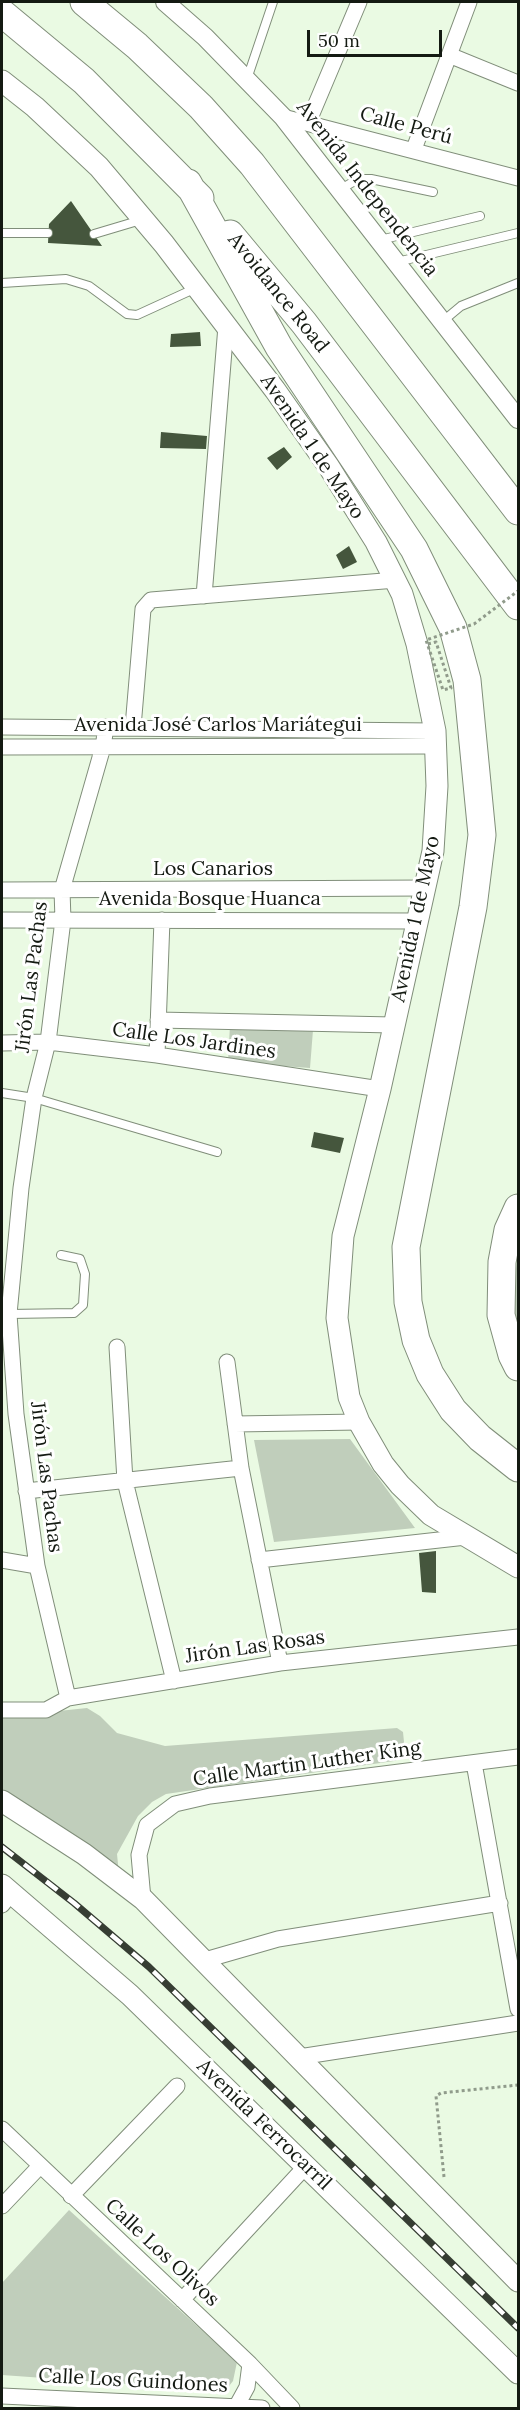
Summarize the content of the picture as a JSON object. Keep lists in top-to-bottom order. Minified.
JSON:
{"streets":{"highway":["Avoidance Road"],"main road":["Avenida 1 de Mayo","Avenida Ferrocarril"],"street":["Calle Perú","Avenida Independencia","Avenida José Carlos Mariátegui","Los Canarios","Avenida Bosque Huanca","Jirón Las Pachas","Calle Los Jardines","Jirón Las Rosas","Calle Martin Luther King","Calle Los Olivos","Calle Los Guindones"]},"crossings":[["Calle Perú","Avenida Independencia"],["Avenida 1 de Mayo","Avenida José Carlos Mariátegui"],["Avenida 1 de Mayo","Los Canarios"],["Avenida 1 de Mayo","Avenida Bosque Huanca"],["Avenida 1 de Mayo","Calle Los Jardines"],["Avenida José Carlos Mariátegui","Jirón Las Pachas"],["Los Canarios","Jirón Las Pachas"],["Avenida Bosque Huanca","Jirón Las Pachas"],["Jirón Las Pachas","Calle Los Jardines"],["Jirón Las Pachas","Jirón Las Rosas"]],"scale_bar":"50 m"}
